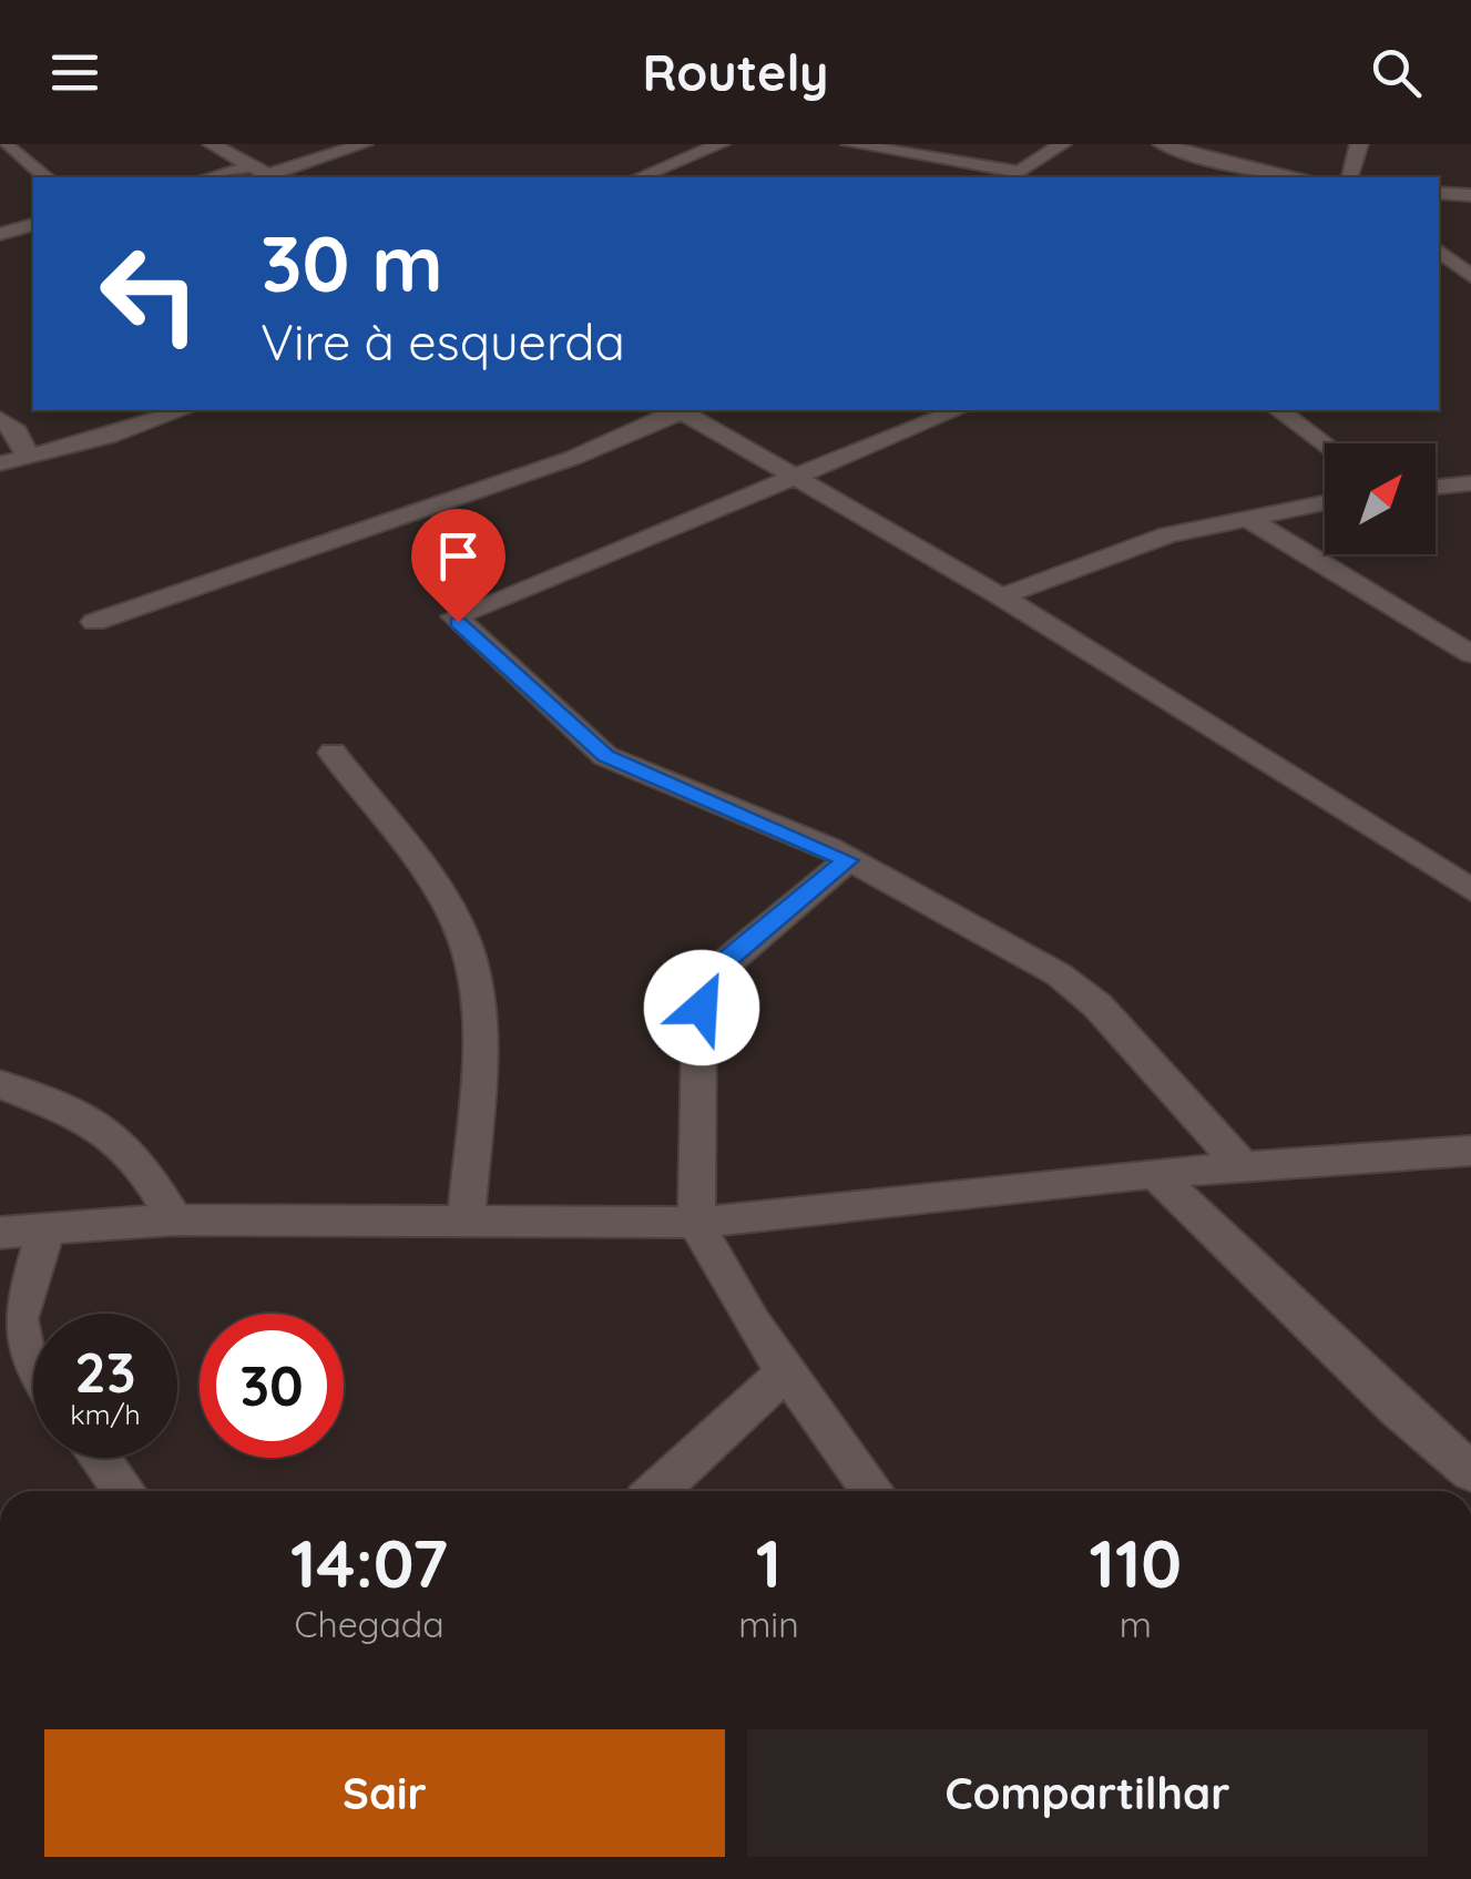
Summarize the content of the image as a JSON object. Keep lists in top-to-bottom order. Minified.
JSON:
{"north":"top right","page":{"header":"Routely","turn":["30 m","Vire à esquerda"],"speed":"23 km/h","limit":"30","eta":["14:07","Chegada","1","min","110","m"],"buttons":["Sair","Compartilhar"]}}
